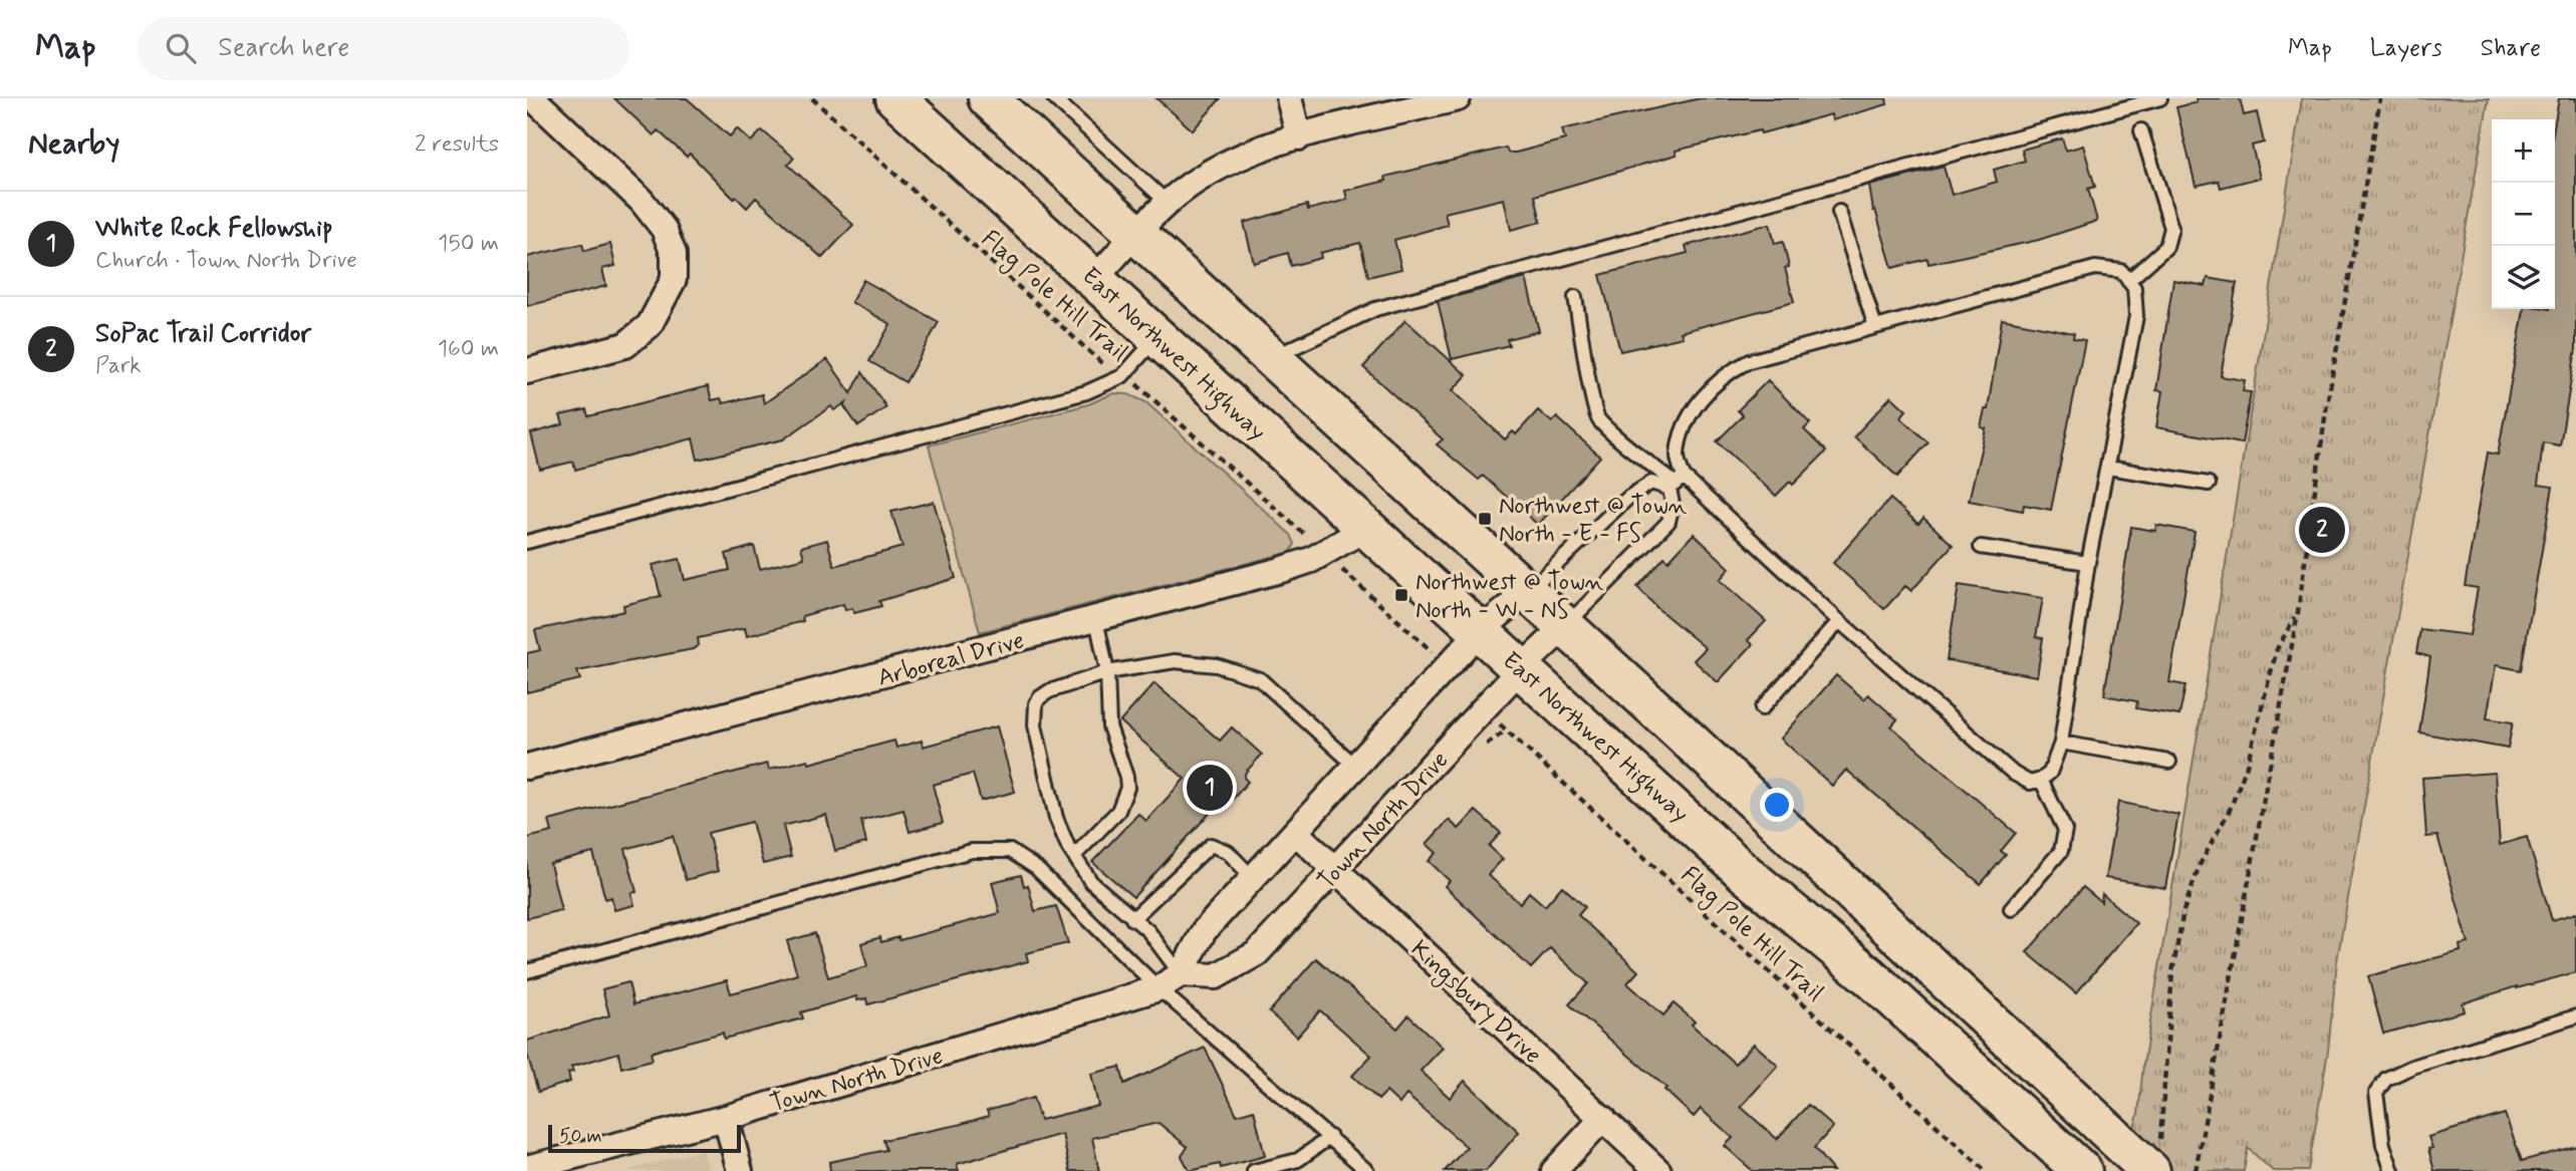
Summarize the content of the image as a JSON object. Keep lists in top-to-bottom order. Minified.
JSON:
{"streets":{"main road":["East Northwest Highway"],"street":["Arboreal Drive","Town North Drive","Kingsbury Drive"],"path":["Flag Pole Hill Trail"]},"crossings":[["East Northwest Highway","Arboreal Drive"],["East Northwest Highway","Town North Drive"],["Town North Drive","Kingsbury Drive"]],"places":{"transit":["Northwest @ Town North - E - FS","Northwest @ Town North - W - NS"]},"scale_bar":"50 m","page":{"header":"Map","search":"Search here","nav":["Map","Layers","Share"],"heading":["Nearby","2 results"],"map_buttons":["+","−"],"list":[{"mark":"1","name":"White Rock Fellowship","note":"Church · Town North Drive","value":"150 m"},{"mark":"2","name":"SoPac Trail Corridor","note":"Park","value":"160 m"}],"pins":["2","1"],"scale":"50 m"}}
